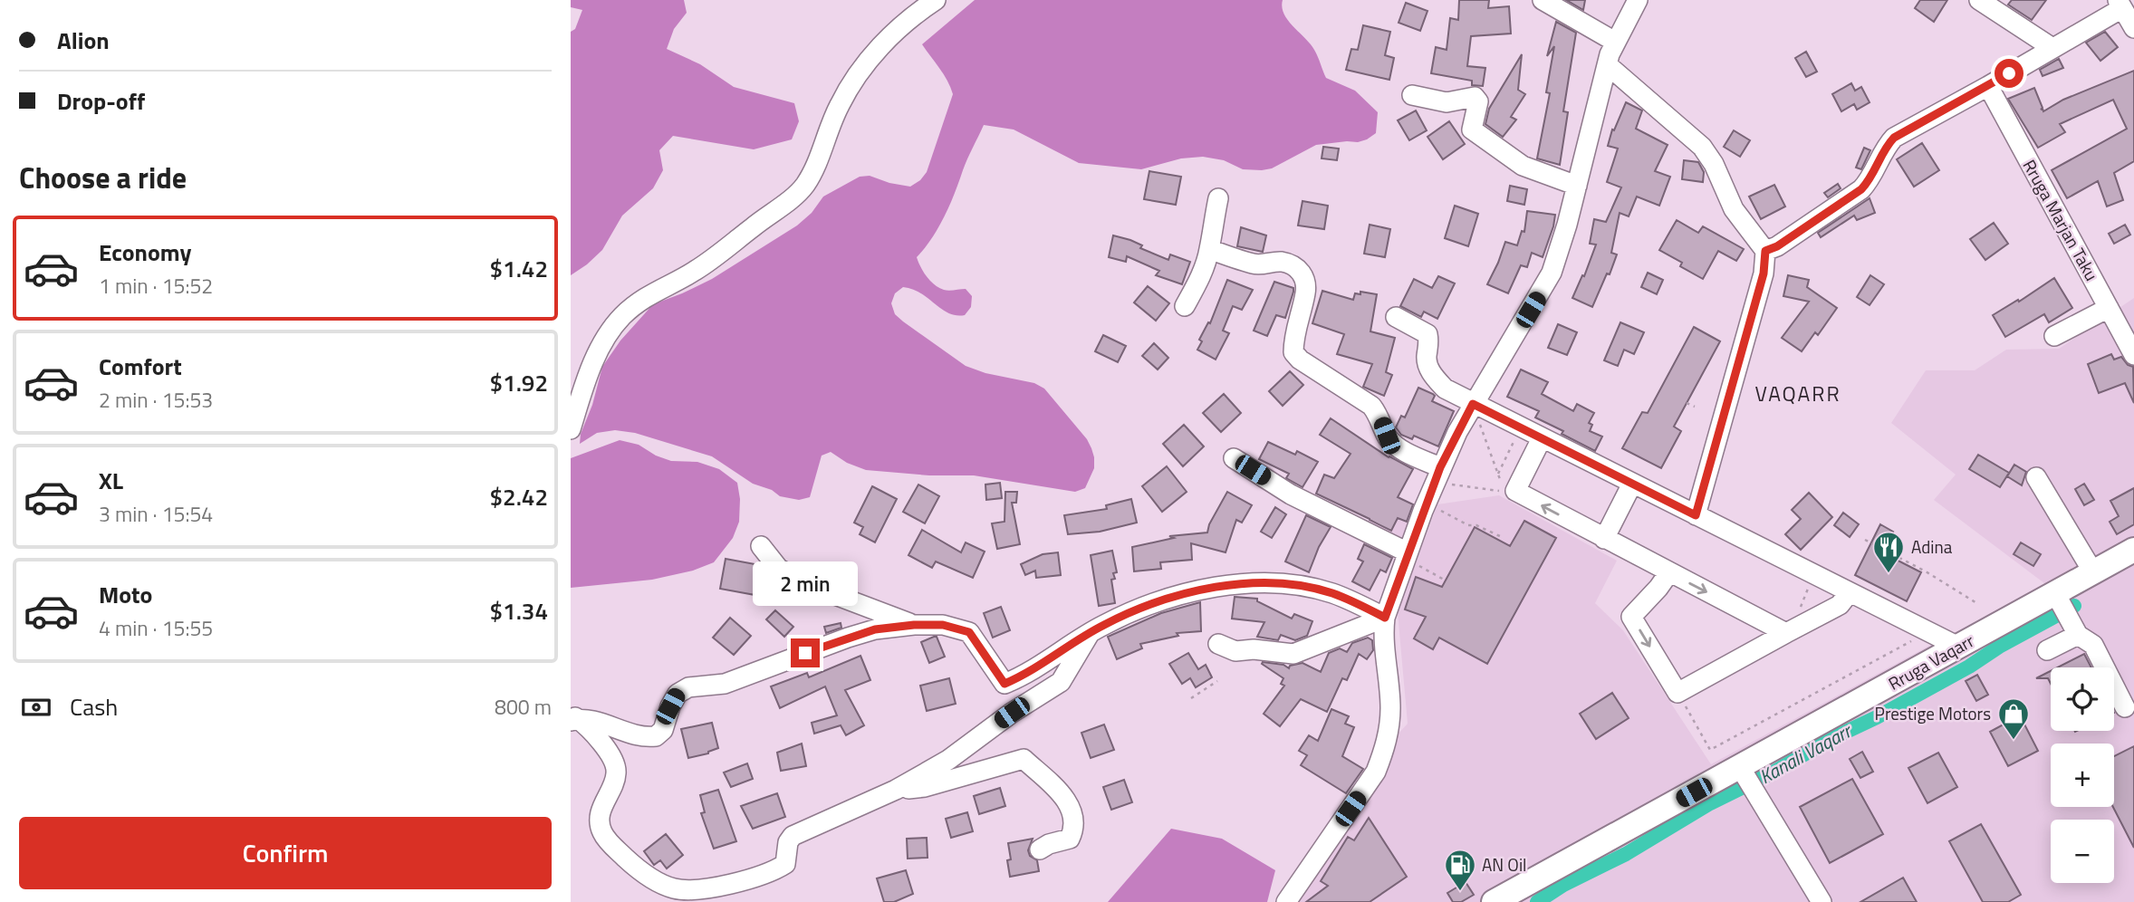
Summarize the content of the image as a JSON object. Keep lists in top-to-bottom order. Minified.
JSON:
{"streets":{"main road":["Rruga Vaqarr"],"street":["Rruga Marjan Taku"]},"districts":["VAQARR"],"water":["Kanali Vaqarr"],"places":{"restaurant":["Adina"],"shop":["Prestige Motors"],"fuel station":["AN Oil"]},"page":{"banner":["Alion","Drop-off"],"heading":"Choose a ride","list":[{"name":"Economy","note":"1 min · 15:52","value":"$1.42"},{"name":"Comfort","note":"2 min · 15:53","value":"$1.92"},{"name":"XL","note":"3 min · 15:54","value":"$2.42"},{"name":"Moto","note":"4 min · 15:55","value":"$1.34"}],"bubble":"2 min","map_buttons":["+","−"],"pay":["Cash","800 m"],"buttons":"Confirm"}}
